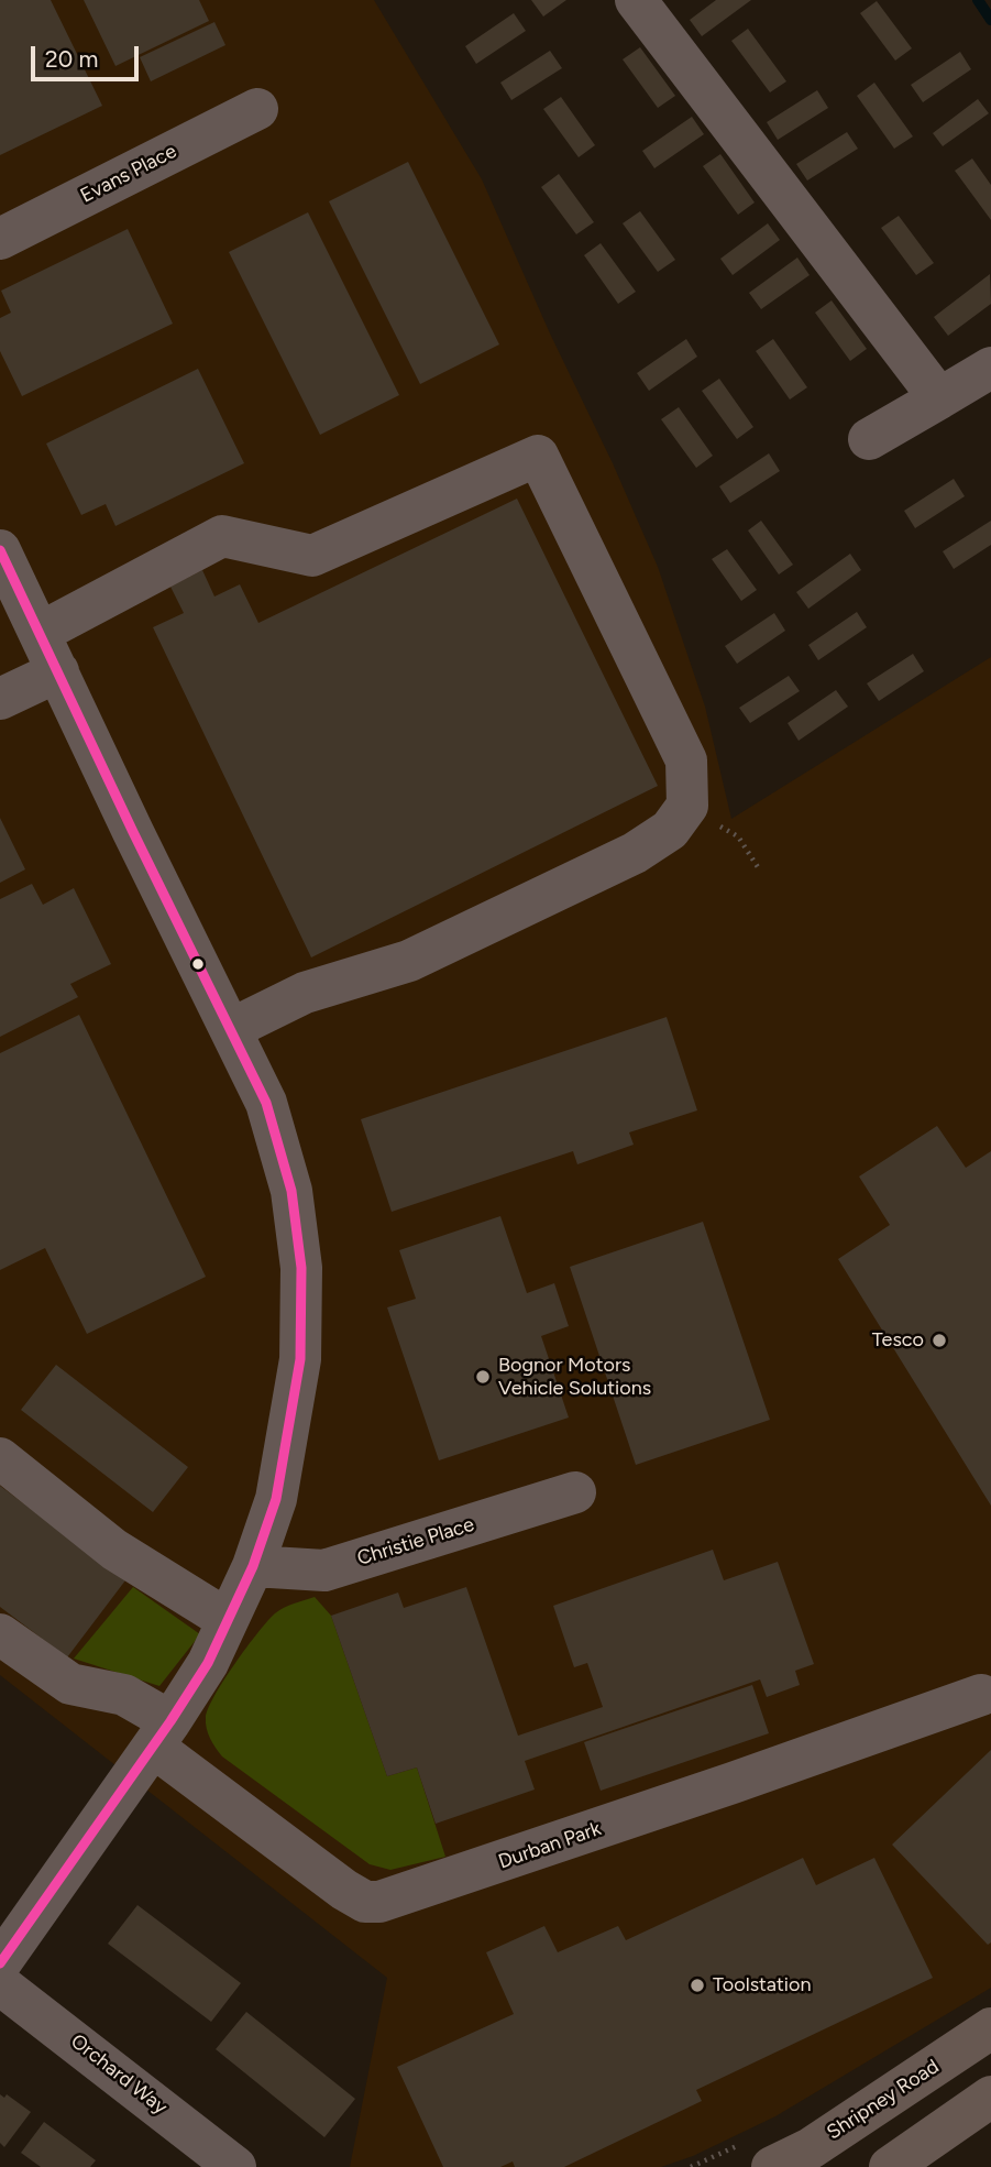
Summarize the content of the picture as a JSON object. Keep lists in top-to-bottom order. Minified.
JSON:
{"streets":{"main road":["Shripney Road"],"street":["Evans Place","Christie Place","Durban Park","Orchard Way"]},"places":["Tesco","Bognor Motors Vehicle Solutions","Toolstation"],"scale_bar":"20 m"}
